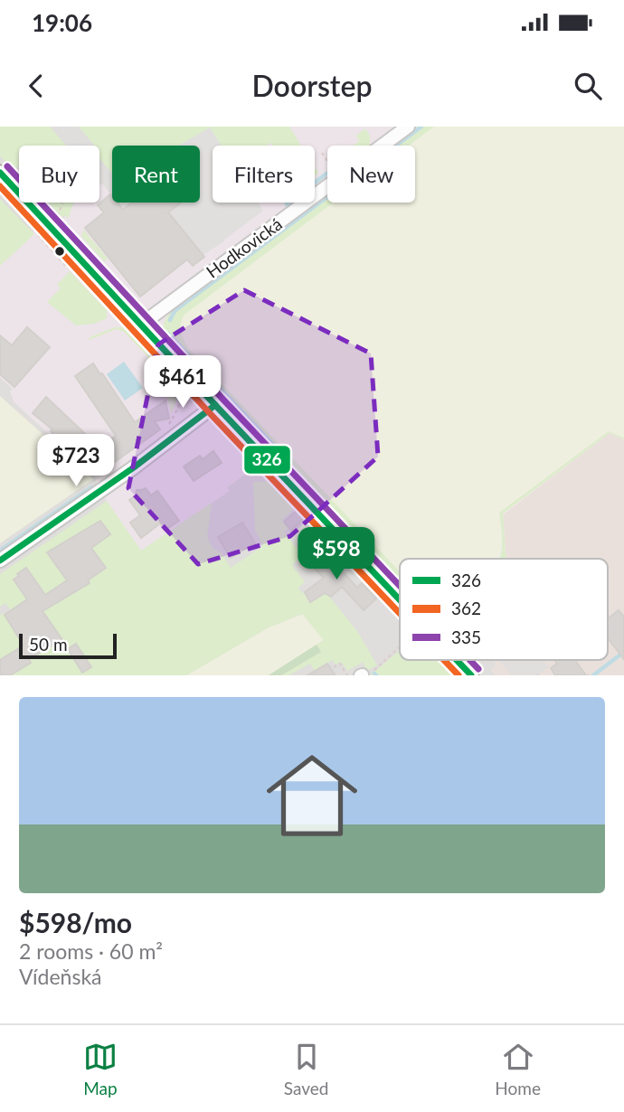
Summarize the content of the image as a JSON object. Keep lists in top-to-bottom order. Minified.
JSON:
{"streets":{"street":["Hodkovická"]},"lines":["transit line 335","transit line 326","transit line 362"],"legend":["326","362","335"],"scale_bar":"50 m","page":{"status":"19:06","header":"Doorstep","chip":["Buy","Rent","Filters","New"],"price":["$461","$723","$598"],"scale":"50 m","list":[{"name":"$598/mo","note":"2 rooms · 60 m² · Vídeňská"}],"tabs":["Map","Saved","Home"]}}
